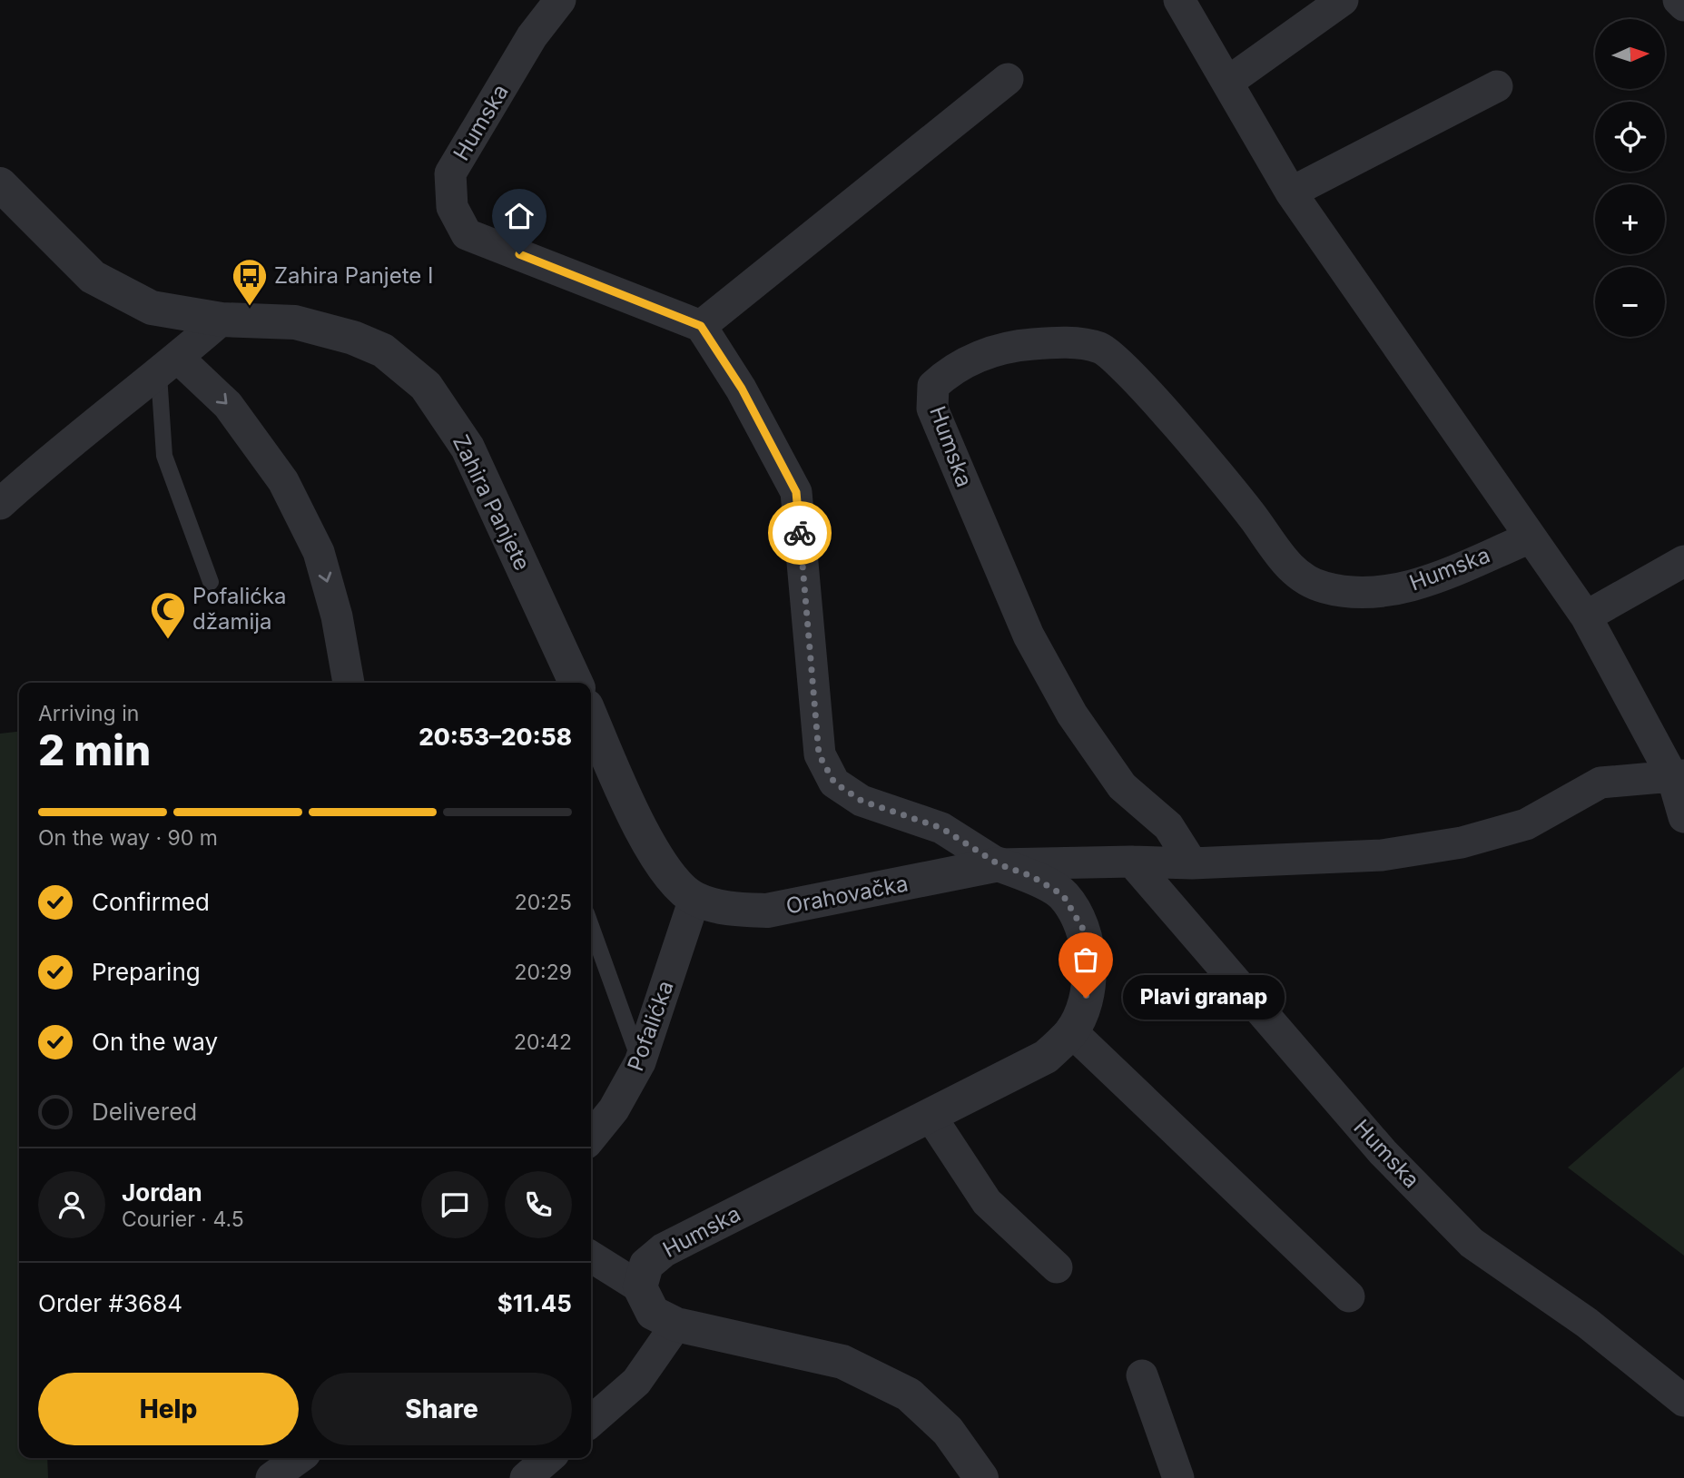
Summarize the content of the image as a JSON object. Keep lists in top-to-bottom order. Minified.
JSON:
{"streets":{"street":["Humska","Zahira Panjete","Orahovačka","Pofalićka"]},"crossings":[["Humska","Orahovačka"],["Orahovačka","Pofalićka"]],"places":{"bus stop":["Zahira Panjete I"],"mosque":["Pofalićka džamija"],"other":["Plavi granap"]},"north":"right","page":{"map_buttons":["+","−"],"heading":["2 min","Arriving in","20:53–20:58"],"panel":["Jordan","Courier · 4.5","Order #3684","$11.45"],"bar":"On the way · 90 m","list":[["Confirmed","20:25"],["Preparing","20:29"],["On the way","20:42"],"Delivered"],"bubble":"Plavi granap","buttons":["Help","Share"]}}
